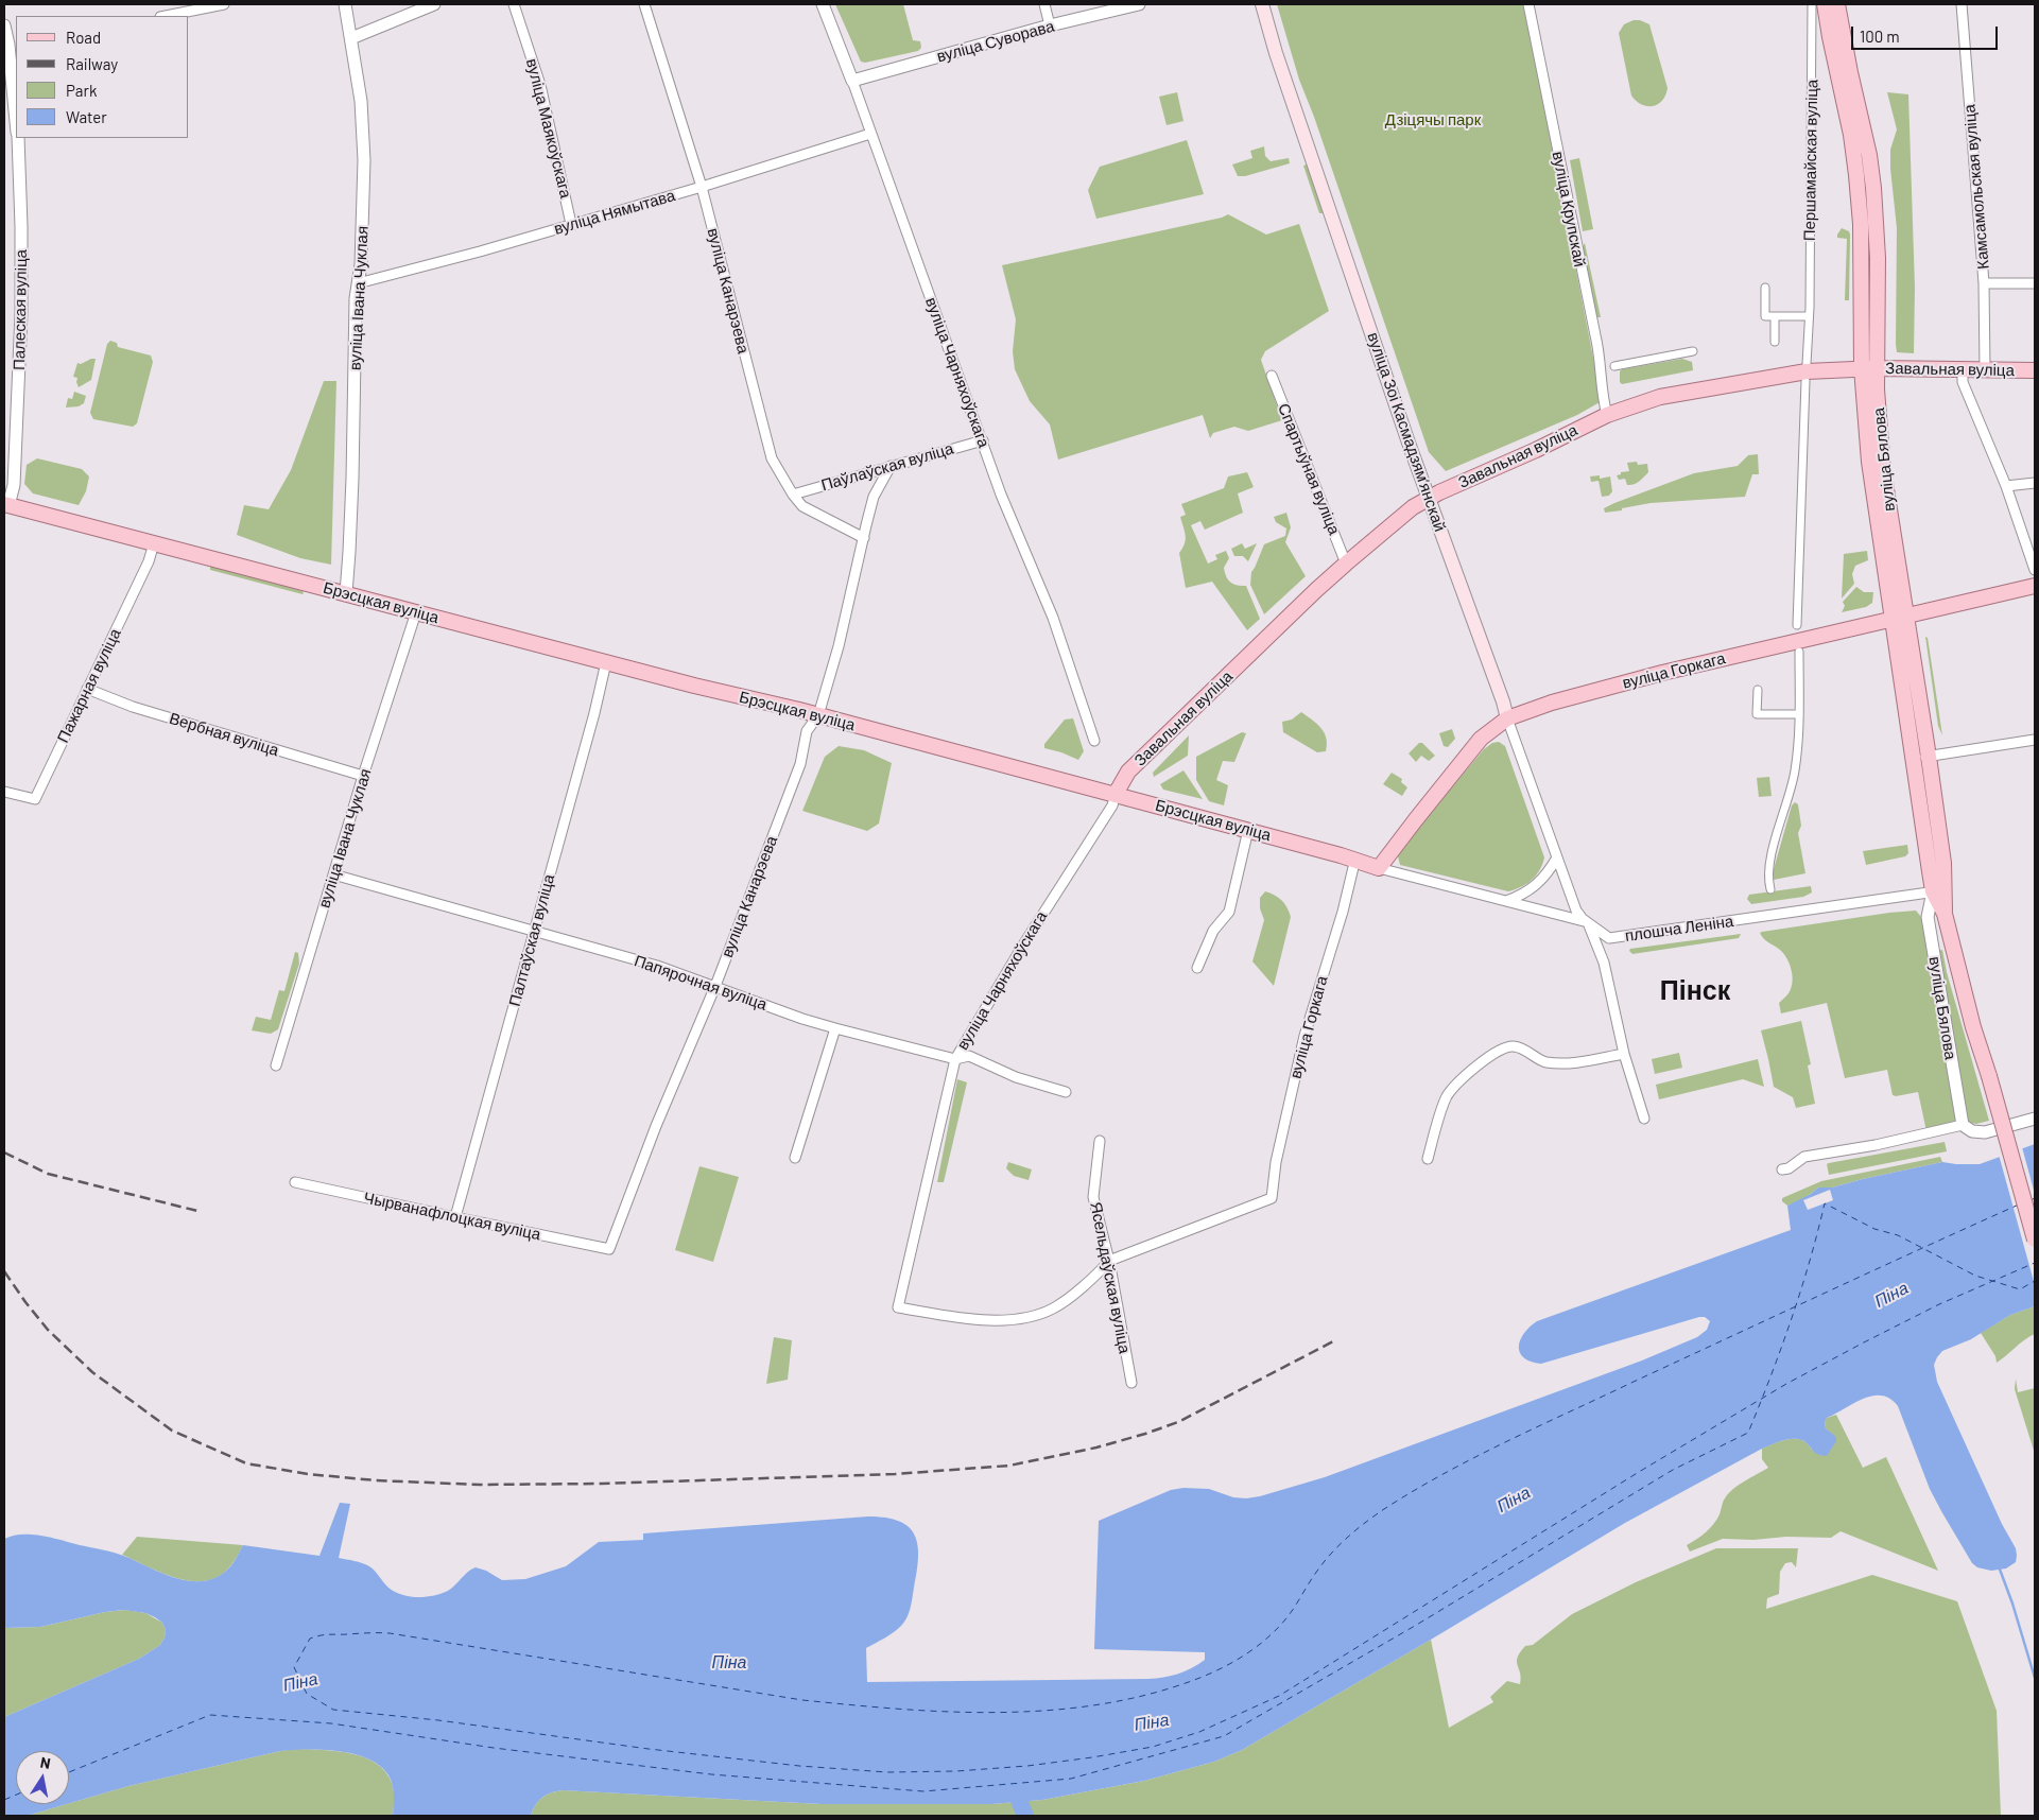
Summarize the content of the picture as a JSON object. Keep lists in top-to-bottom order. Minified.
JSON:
{"streets":{"main road":["Завальная вуліца","вуліца Зоі Касмадзямʼянскай","вуліца Бялова","Брэсцкая вуліца","вуліца Горкага"],"street":["вуліца Суворава","вуліца Маякоўскага","Першамайская вуліца","Камсамольская вуліца","вуліца Крупскай","вуліца Нямытава","вуліца Канарэева","вуліца Івана Чуклая","Палеская вуліца","вуліца Чарняхоўскага","Паўлаўская вуліца","Спартыўная вуліца","Пажарная вуліца","Вербная вуліца","плошча Леніна","Палтаўская вуліца","Папярочная вуліца","Чырванафлоцкая вуліца","Ясельдаўская вуліца"]},"crossings":[["вуліца Суворава","вуліца Чарняхоўскага"],["вуліца Маякоўскага","вуліца Нямытава"],["Камсамольская вуліца","Завальная вуліца"],["вуліца Крупскай","Завальная вуліца"],["вуліца Нямытава","вуліца Канарэева"],["вуліца Нямытава","вуліца Івана Чуклая"],["вуліца Нямытава","вуліца Чарняхоўскага"],["вуліца Канарэева","Паўлаўская вуліца"],["вуліца Канарэева","Брэсцкая вуліца"],["вуліца Канарэева","Папярочная вуліца"],["вуліца Канарэева","Чырванафлоцкая вуліца"],["вуліца Івана Чуклая","Брэсцкая вуліца"],["вуліца Івана Чуклая","Вербная вуліца"],["вуліца Івана Чуклая","Папярочная вуліца"],["Палеская вуліца","Брэсцкая вуліца"],["Завальная вуліца","вуліца Чарняхоўскага"],["Завальная вуліца","вуліца Зоі Касмадзямʼянскай"],["Завальная вуліца","вуліца Бялова"],["Завальная вуліца","Спартыўная вуліца"],["Завальная вуліца","Брэсцкая вуліца"],["вуліца Чарняхоўскага","Паўлаўская вуліца"],["вуліца Чарняхоўскага","Брэсцкая вуліца"],["вуліца Чарняхоўскага","вуліца Горкага"],["вуліца Чарняхоўскага","Папярочная вуліца"],["вуліца Чарняхоўскага","Ясельдаўская вуліца"],["вуліца Зоі Касмадзямʼянскай","Брэсцкая вуліца"],["вуліца Зоі Касмадзямʼянскай","вуліца Горкага"],["вуліца Зоі Касмадзямʼянскай","плошча Леніна"],["вуліца Бялова","вуліца Горкага"],["вуліца Бялова","плошча Леніна"],["Брэсцкая вуліца","вуліца Горкага"],["Брэсцкая вуліца","Пажарная вуліца"],["Брэсцкая вуліца","плошча Леніна"],["Брэсцкая вуліца","Палтаўская вуліца"],["вуліца Горкага","Ясельдаўская вуліца"],["Пажарная вуліца","Вербная вуліца"],["Палтаўская вуліца","Папярочная вуліца"],["Палтаўская вуліца","Чырванафлоцкая вуліца"]],"districts":["Пінск"],"water":["Піна"],"parks":["Дзіцячы парк"],"legend":["Road","Railway","Park","Water"],"scale_bar":"100 m","north":"top"}
